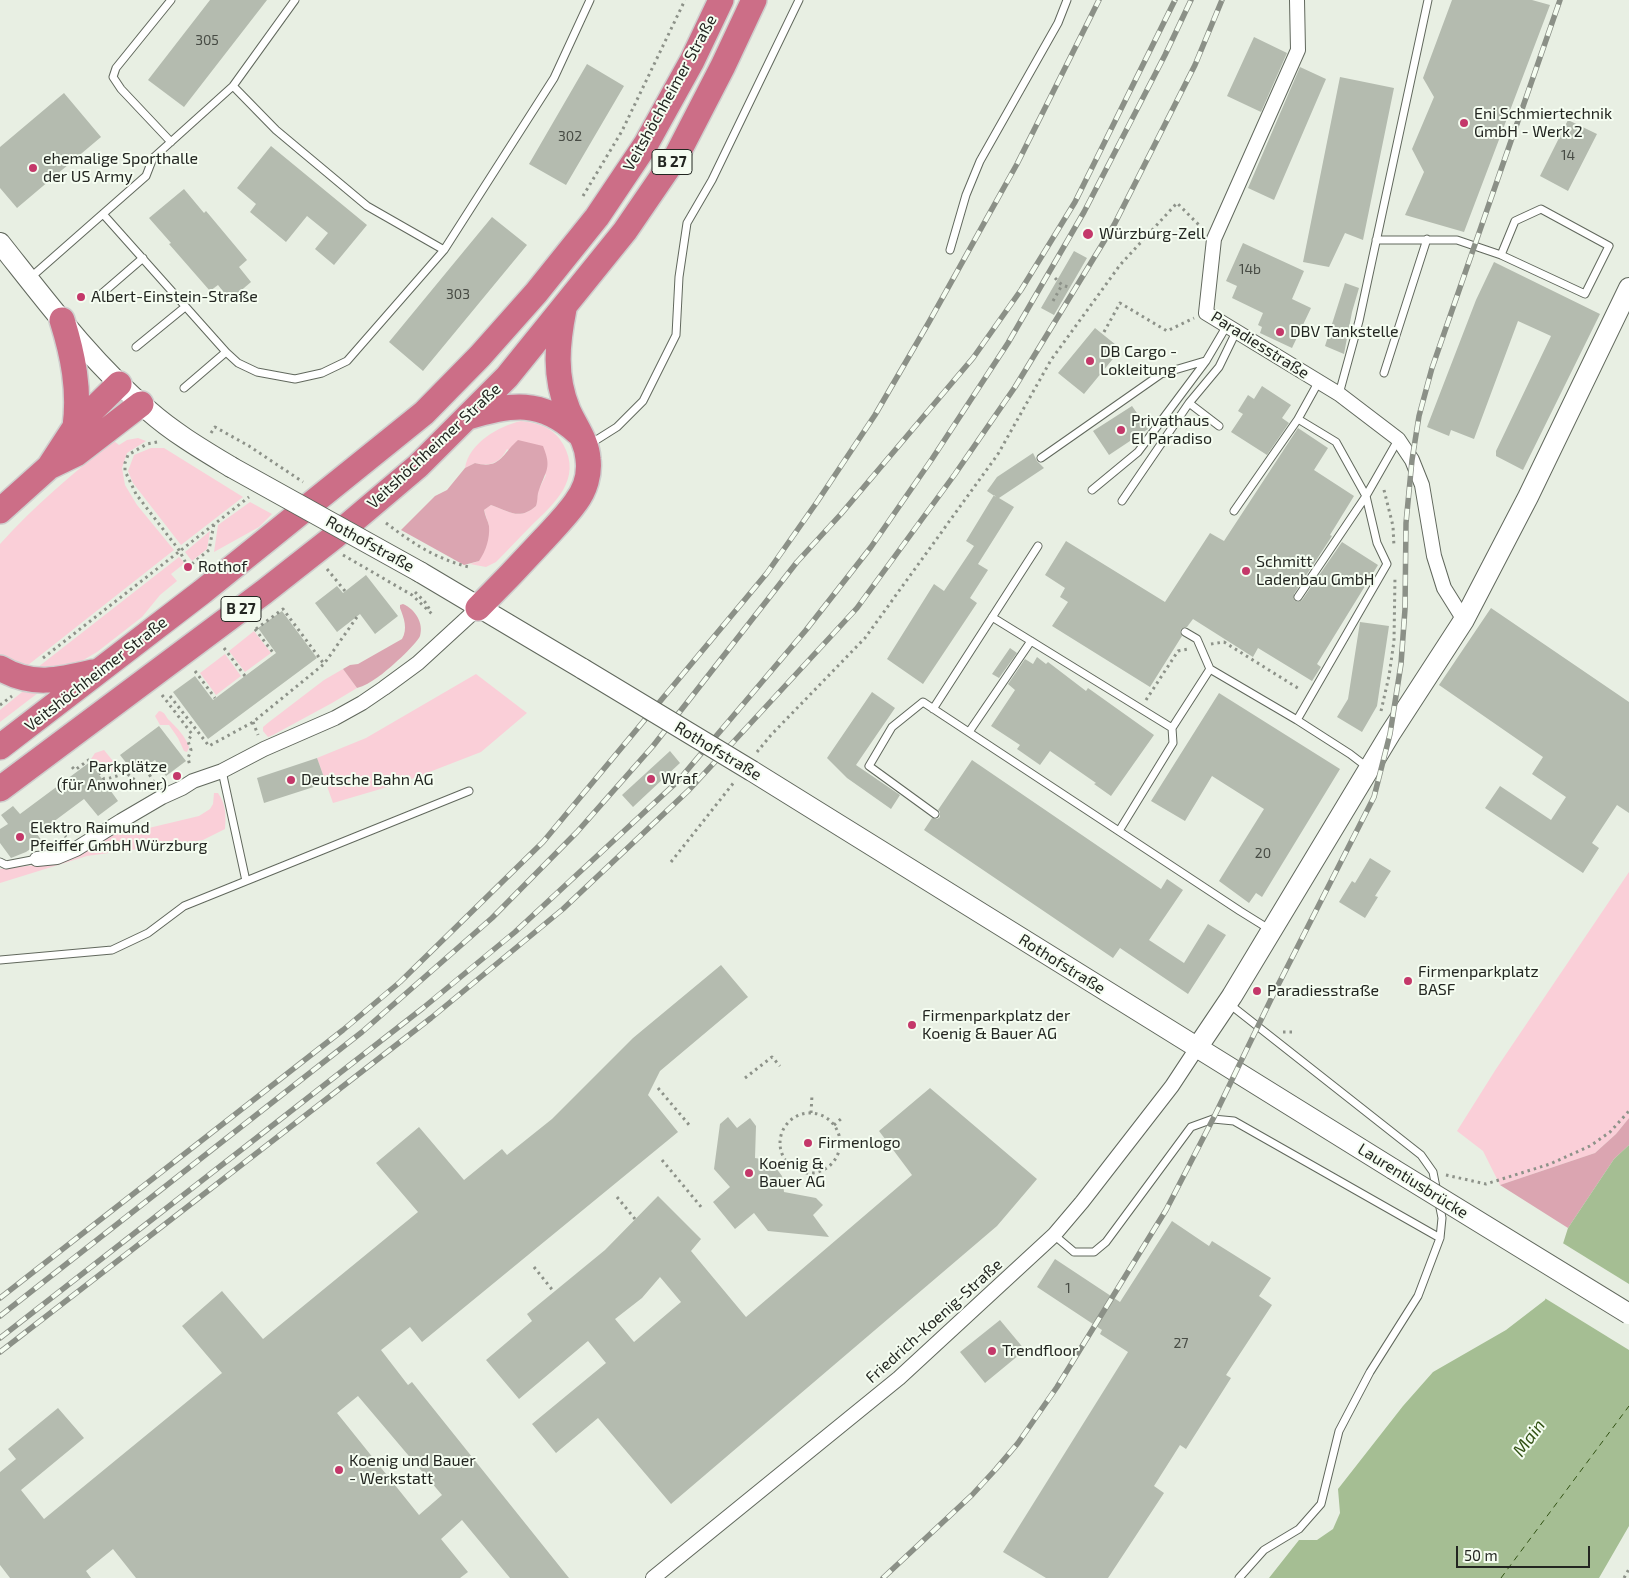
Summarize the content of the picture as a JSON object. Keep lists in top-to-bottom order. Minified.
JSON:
{"streets":{"highway":["Veitshöchheimer Straße","B 27"],"main road":["Rothofstraße","Laurentiusbrücke"],"street":["Paradiesstraße","Friedrich-Koenig-Straße"]},"crossings":[["Rothofstraße","Laurentiusbrücke"],["Rothofstraße","Friedrich-Koenig-Straße"],["Laurentiusbrücke","Friedrich-Koenig-Straße"]],"water":["Main"],"places":["Eni Schmiertechnik GmbH - Werk 2","ehemalige Sporthalle der US Army","Würzburg-Zell","Albert-Einstein-Straße","DBV Tankstelle","DB Cargo - Lokleitung","Privathaus El Paradiso","Rothof","Schmitt Ladenbau GmbH","Parkplätze (für Anwohner)","Wraf","Deutsche Bahn AG","Elektro Raimund Pfeiffer GmbH Würzburg","Firmenparkplatz BASF","Paradiesstraße","Firmenparkplatz der Koenig & Bauer AG","Firmenlogo","Koenig & Bauer AG","Trendfloor","Koenig und Bauer - Werkstatt"],"house_numbers":["305","302","14","14b","303","20","1","27"],"scale_bar":"50 m"}
